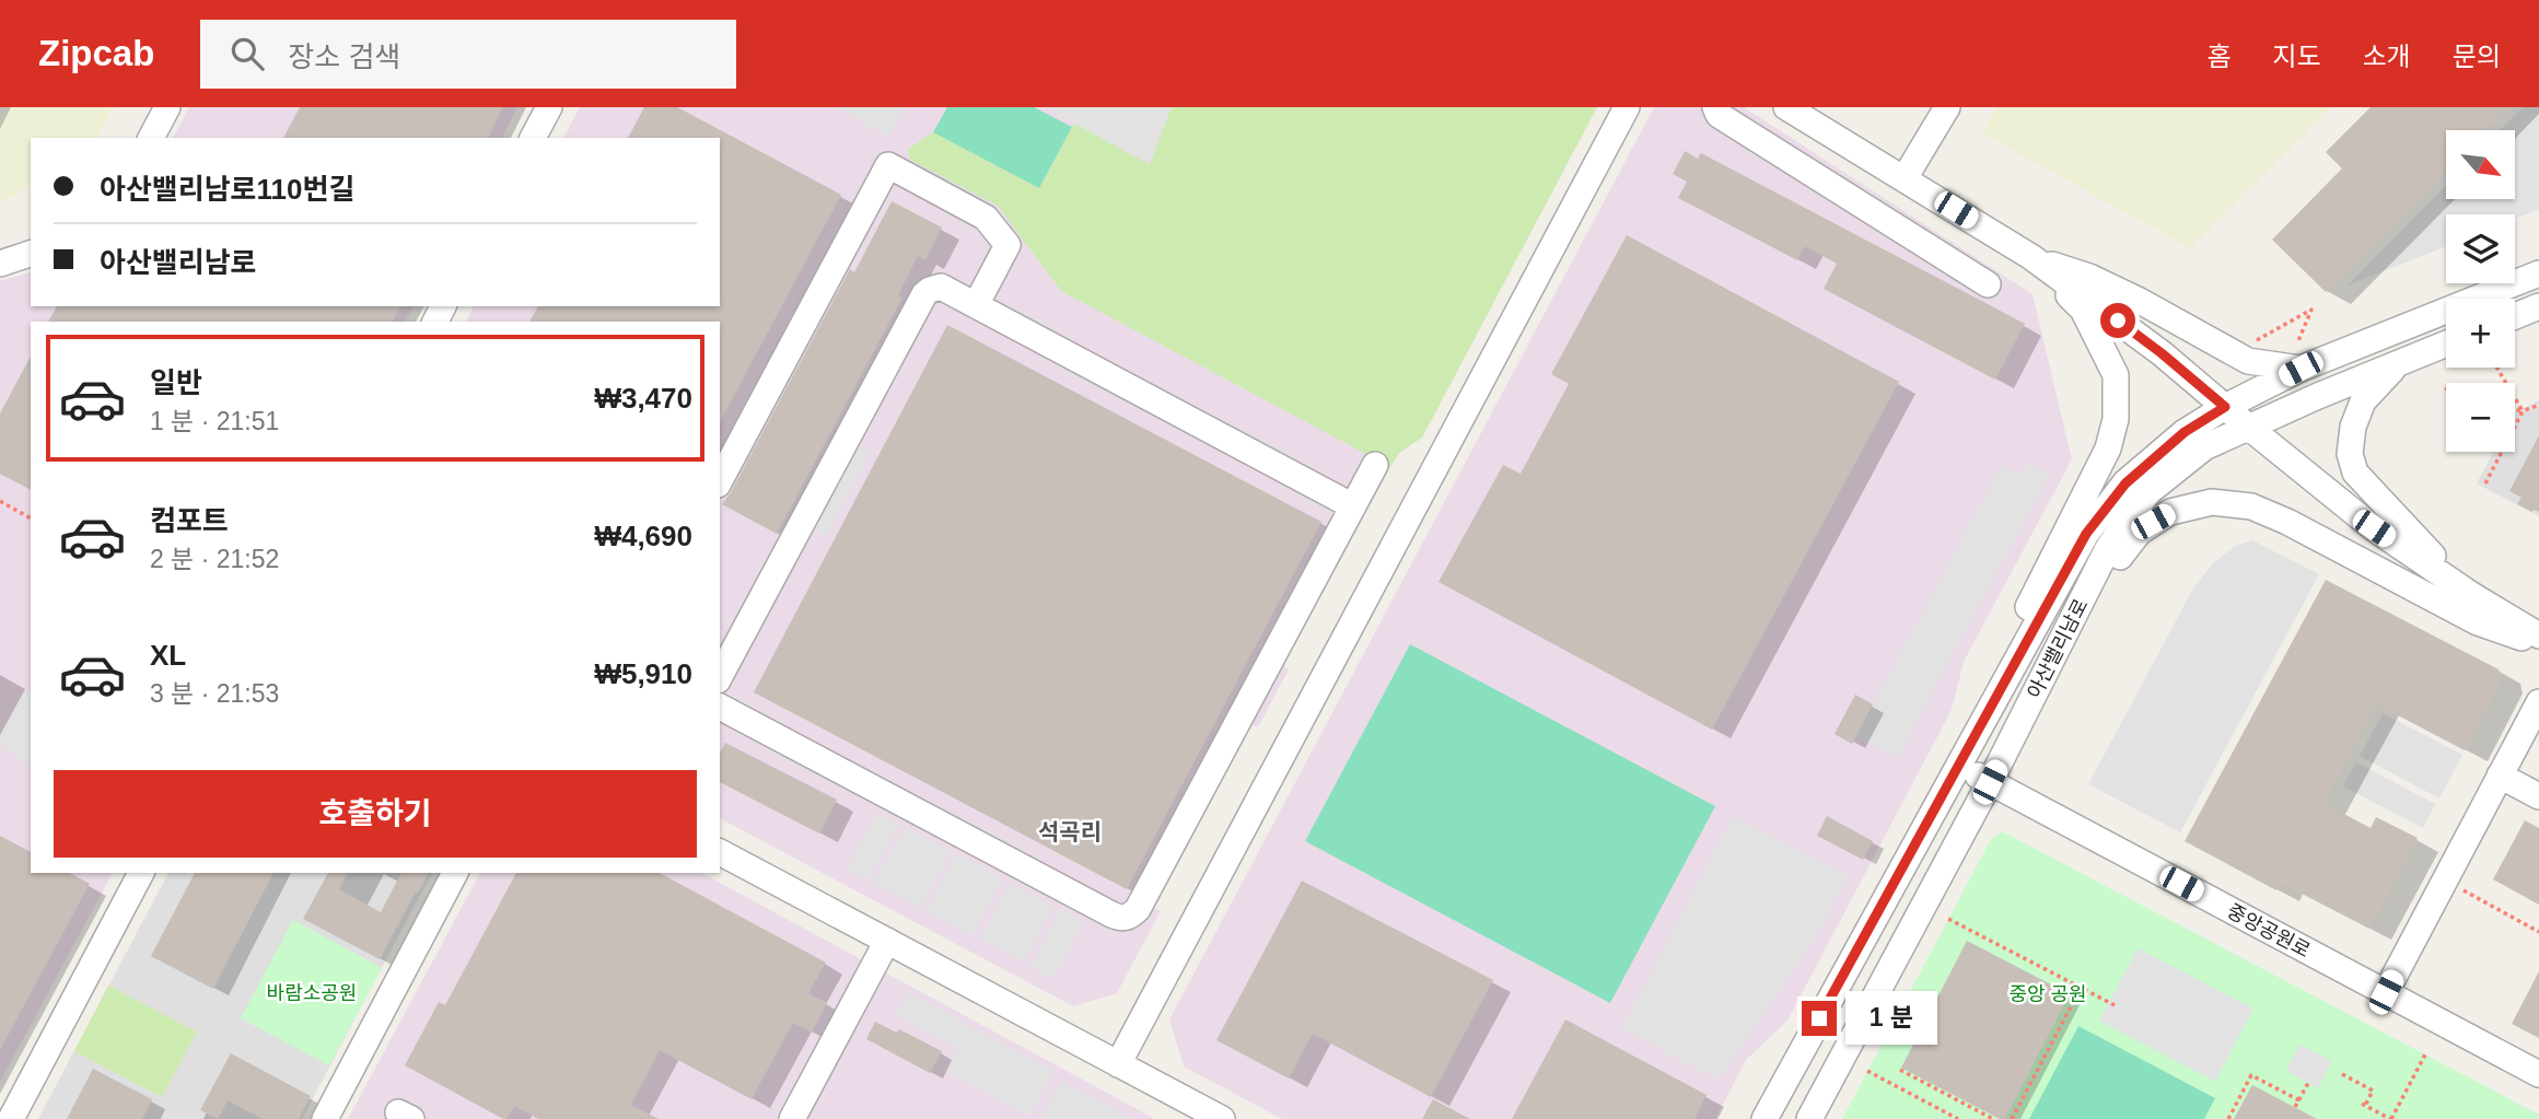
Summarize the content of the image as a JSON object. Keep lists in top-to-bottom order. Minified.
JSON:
{"streets":{"street":["아산밸리남로","중앙공원로"]},"crossings":[["아산밸리남로","중앙공원로"]],"districts":["석곡리"],"parks":["바람소공원","중앙 공원"],"north":"bottom right","page":{"header":"Zipcab","search":"장소 검색","nav":["홈","지도","소개","문의"],"map_buttons":["+","−"],"banner":["아산밸리남로110번길","아산밸리남로"],"list":[{"name":"일반","note":"1 분 · 21:51","value":"₩3,470"},{"name":"컴포트","note":"2 분 · 21:52","value":"₩4,690"},{"name":"XL","note":"3 분 · 21:53","value":"₩5,910"}],"buttons":"호출하기","bubble":"1 분"}}
